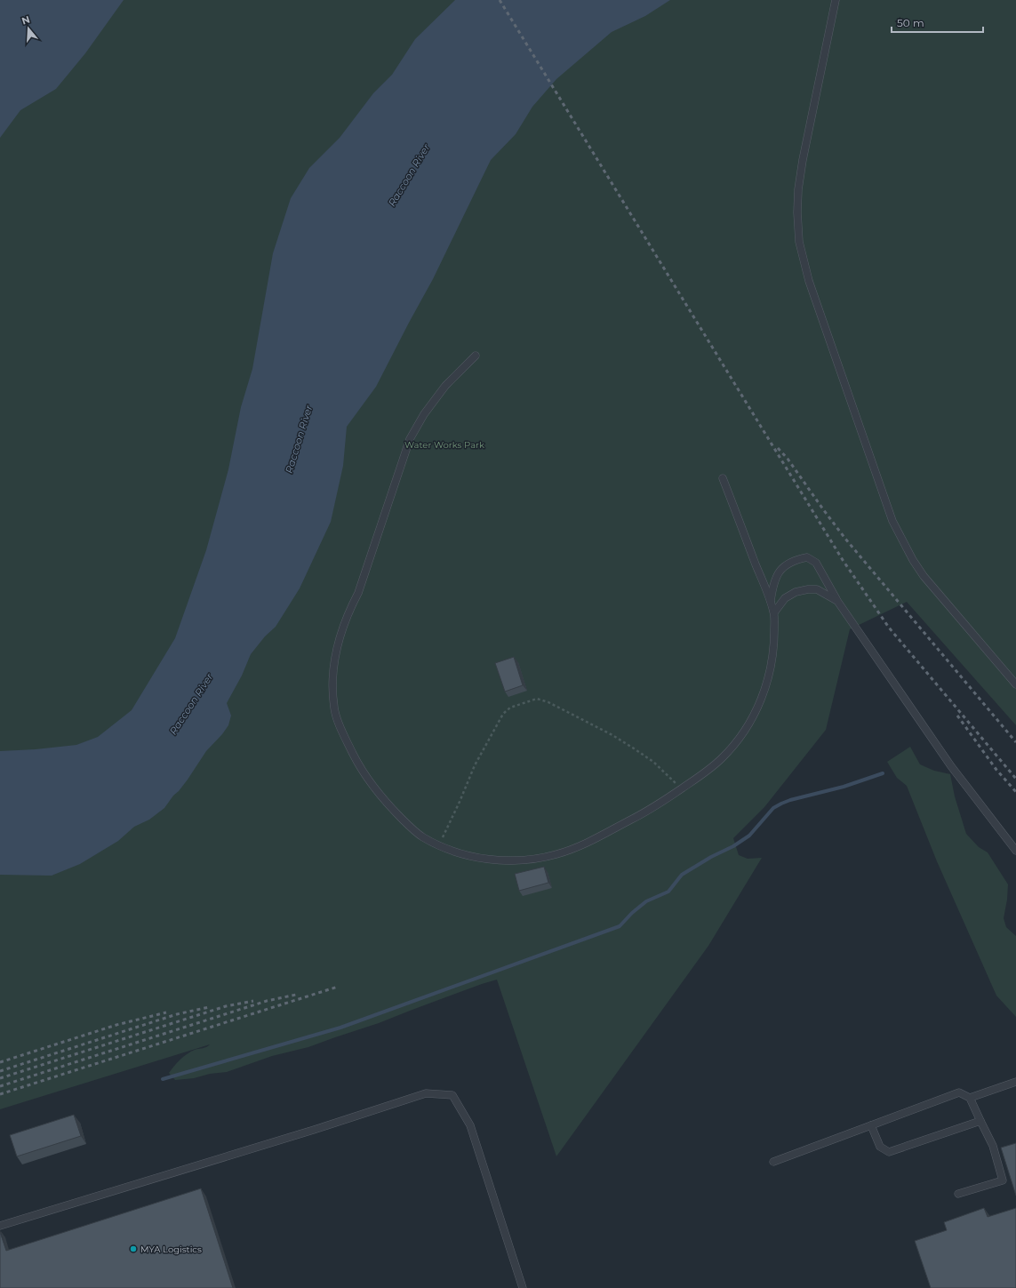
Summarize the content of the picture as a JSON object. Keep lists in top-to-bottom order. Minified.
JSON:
{"water":["Raccoon River"],"parks":["Water Works Park"],"places":["MYA Logistics"],"scale_bar":"50 m","north":"top"}
